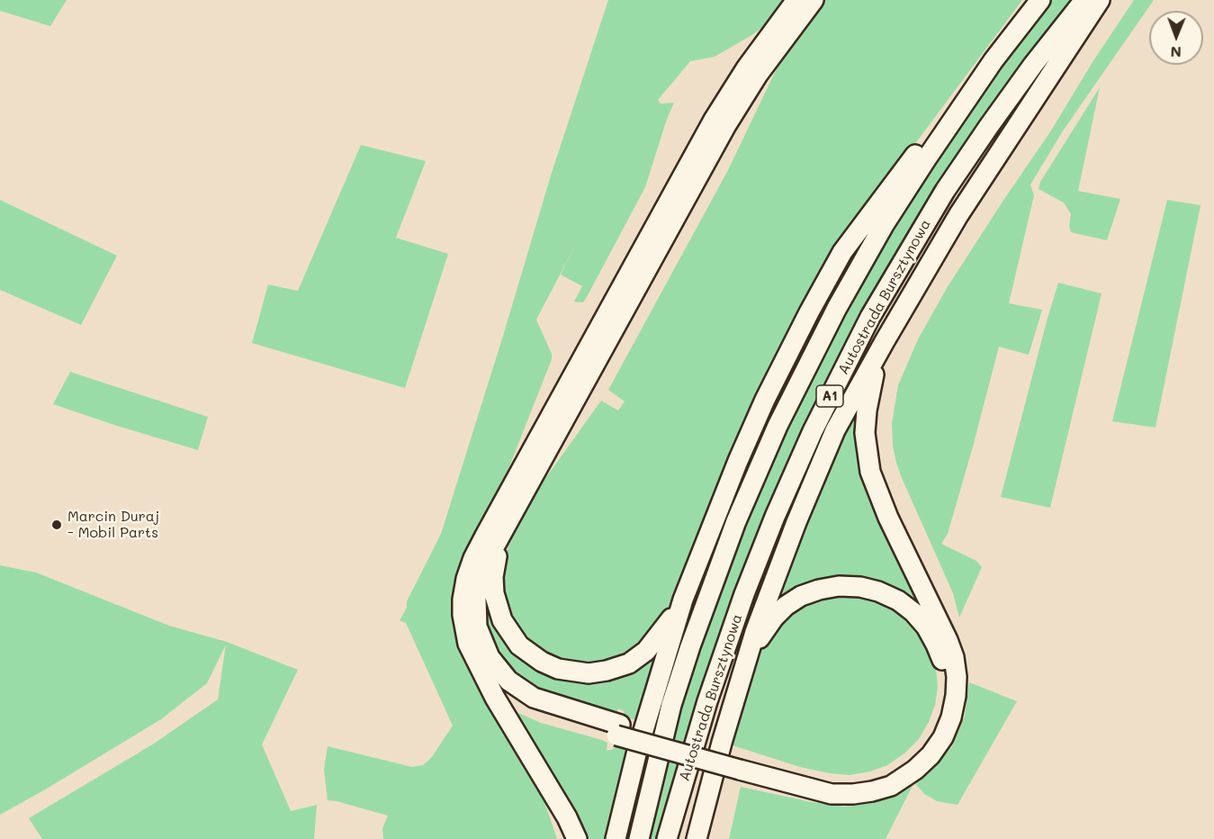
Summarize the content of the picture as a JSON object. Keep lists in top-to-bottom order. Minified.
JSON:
{"streets":{"highway":["Autostrada Bursztynowa","A1"]},"places":["Marcin Duraj - Mobil Parts"],"north":"bottom"}
